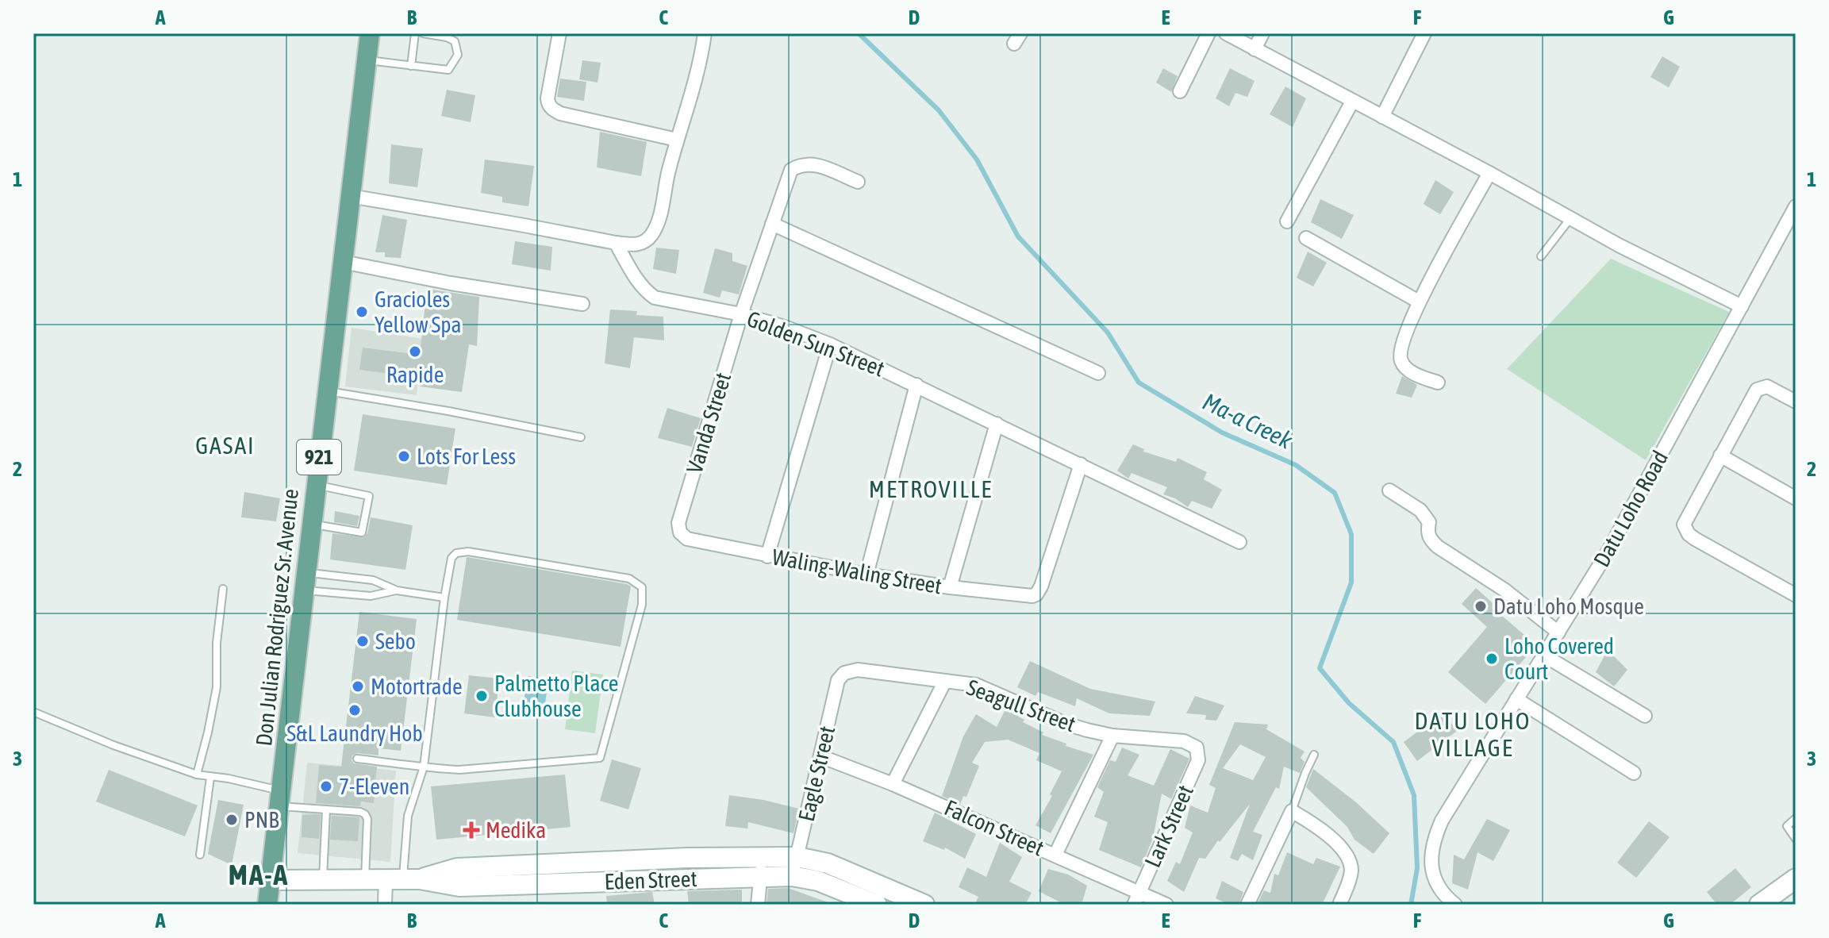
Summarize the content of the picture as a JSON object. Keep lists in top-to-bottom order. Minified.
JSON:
{"streets":{"main road":["921","Don Julian Rodriguez Sr. Avenue","Eden Street"],"street":["Golden Sun Street","Vanda Street","Datu Loho Road","Waling-Waling Street","Seagull Street","Eagle Street","Lark Street","Falcon Street"]},"crossings":[["Golden Sun Street","Vanda Street"],["Golden Sun Street","Waling-Waling Street"],["Vanda Street","Waling-Waling Street"],["Don Julian Rodriguez Sr. Avenue","Eden Street"],["Seagull Street","Eagle Street"],["Seagull Street","Lark Street"],["Eagle Street","Falcon Street"],["Eagle Street","Eden Street"],["Lark Street","Falcon Street"]],"districts":["GASAI","METROVILLE","DATU LOHO VILLAGE","MA-A"],"water":["Ma-a Creek"],"places":{"other":["Gracioles Yellow Spa","Rapide","Lots For Less","Datu Loho Mosque","Sebo","Loho Covered Court","Motortrade","Palmetto Place Clubhouse","S&L Laundry Hob","7-Eleven","PNB"],"health":["Medika"]},"grid":{"columns":["A","B","C","D","E","F","G"],"rows":["1","2","3"]}}
